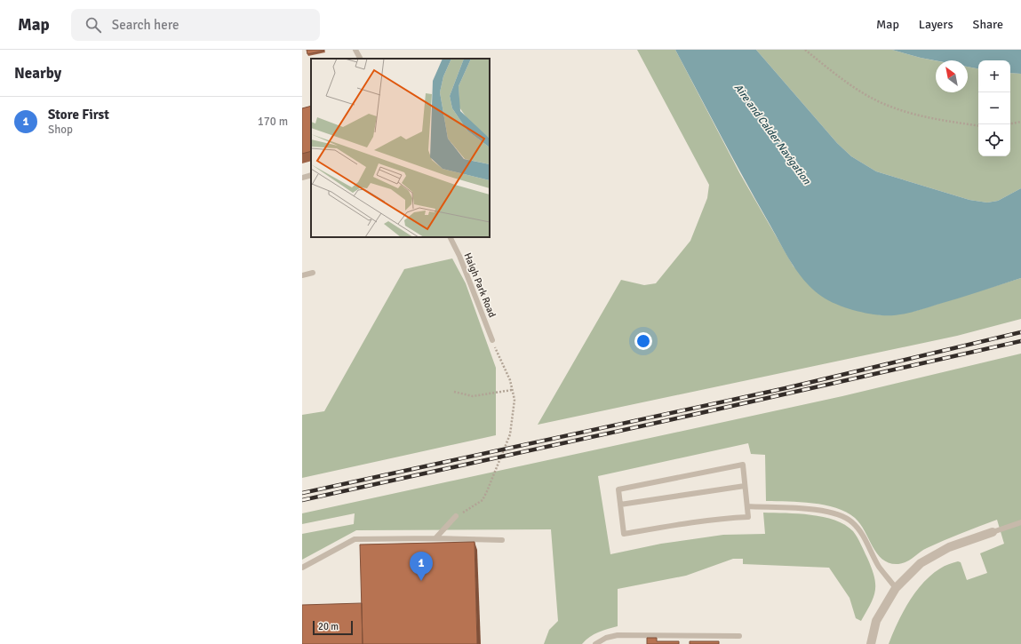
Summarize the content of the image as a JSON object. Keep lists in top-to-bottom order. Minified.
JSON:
{"streets":{"lane":["Haigh Park Road"]},"water":["Aire and Calder Navigation"],"scale_bar":"20 m","north":"top left","page":{"header":"Map","search":"Search here","nav":["Map","Layers","Share"],"heading":"Nearby","map_buttons":["+","−"],"list":[{"mark":"1","name":"Store First","note":"Shop","value":"170 m"}],"pins":"1","scale":"20 m"}}
